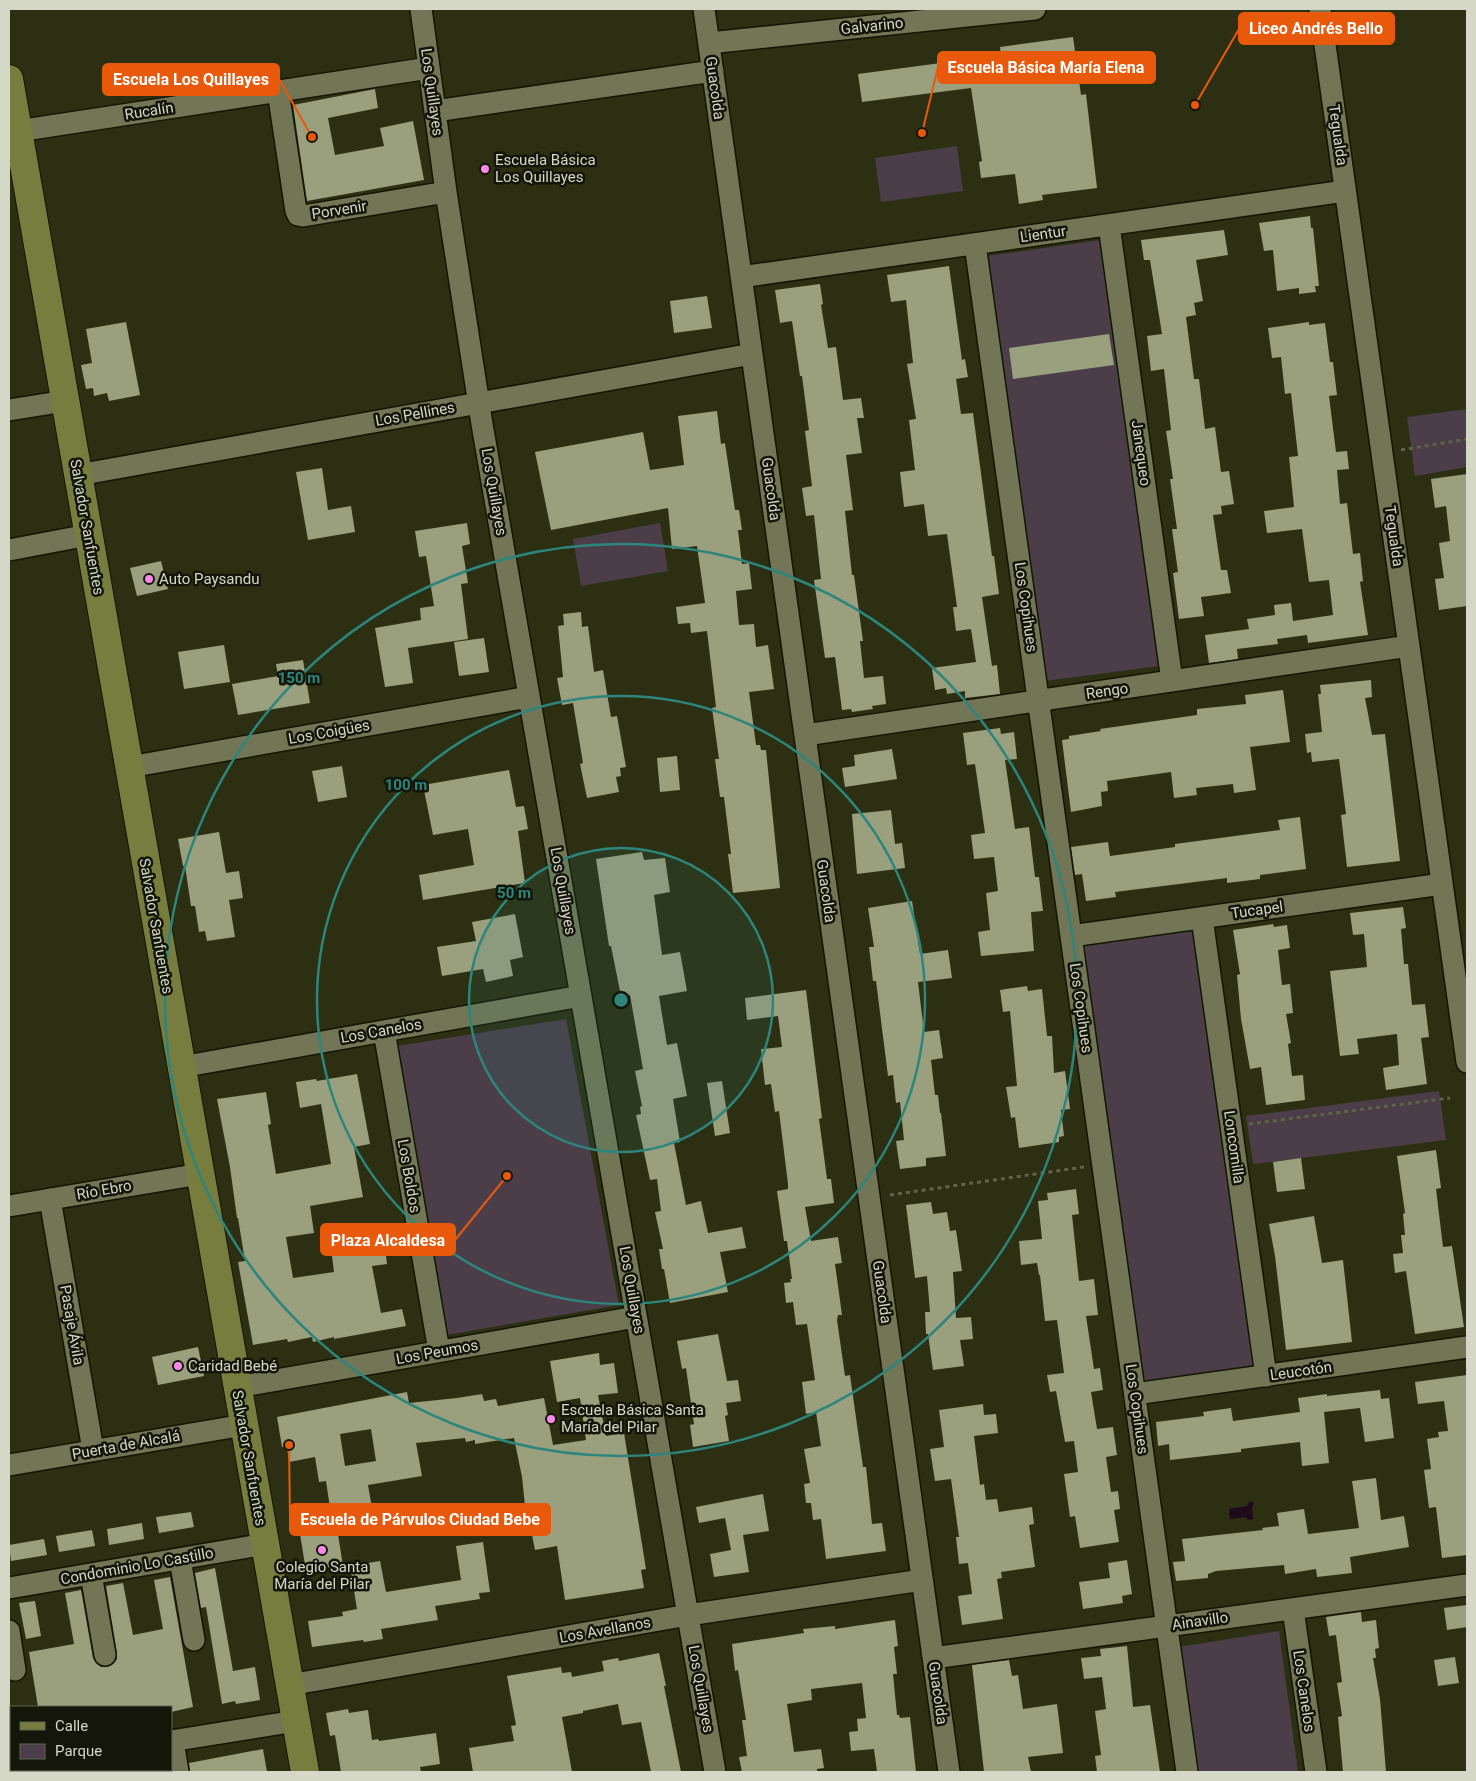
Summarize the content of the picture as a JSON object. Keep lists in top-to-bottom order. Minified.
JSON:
{"streets":{"street":["Galvarino","Guacolda","Los Quillayes","Rucalín","Tegualda","Porvenir","Lientur","Los Pellines","Janequeo","Salvador Sanfuentes","Los Copihues","Rengo","Los Coigües","Tucapel","Los Canelos","Loncomilla","Los Boldos","Río Ebro","Pasaje Ávila","Los Peumos","Leucotón","Puerta de Alcalá","Condominio Lo Castillo","Ainavillo","Los Avellanos"]},"crossings":[["Galvarino","Guacolda"],["Guacolda","Lientur"],["Guacolda","Los Pellines"],["Guacolda","Rengo"],["Guacolda","Ainavillo"],["Guacolda","Los Avellanos"],["Los Quillayes","Rucalín"],["Los Quillayes","Porvenir"],["Los Quillayes","Los Pellines"],["Los Quillayes","Los Coigües"],["Los Quillayes","Los Canelos"],["Los Quillayes","Los Peumos"],["Los Quillayes","Los Avellanos"],["Rucalín","Porvenir"],["Rucalín","Salvador Sanfuentes"],["Tegualda","Lientur"],["Tegualda","Rengo"],["Tegualda","Tucapel"],["Lientur","Janequeo"],["Lientur","Los Copihues"],["Los Pellines","Salvador Sanfuentes"],["Janequeo","Rengo"],["Salvador Sanfuentes","Los Coigües"],["Salvador Sanfuentes","Los Canelos"],["Salvador Sanfuentes","Río Ebro"],["Salvador Sanfuentes","Los Peumos"],["Salvador Sanfuentes","Puerta de Alcalá"],["Salvador Sanfuentes","Condominio Lo Castillo"],["Salvador Sanfuentes","Los Avellanos"],["Los Copihues","Rengo"],["Los Copihues","Tucapel"],["Los Copihues","Leucotón"],["Los Copihues","Ainavillo"],["Tucapel","Loncomilla"],["Los Canelos","Los Boldos"],["Los Canelos","Ainavillo"],["Loncomilla","Leucotón"],["Los Boldos","Los Peumos"],["Río Ebro","Pasaje Ávila"],["Pasaje Ávila","Puerta de Alcalá"]],"places":["Liceo Andrés Bello","Escuela Básica María Elena","Escuela Los Quillayes","Escuela Básica Los Quillayes","Auto Paysandu","Plaza Alcaldesa","Caridad Bebé","Escuela Básica Santa María del Pilar","Escuela de Párvulos Ciudad Bebe","Colegio Santa María del Pilar"],"legend":["Calle","Parque"],"rings":["150 m","100 m","50 m"]}
